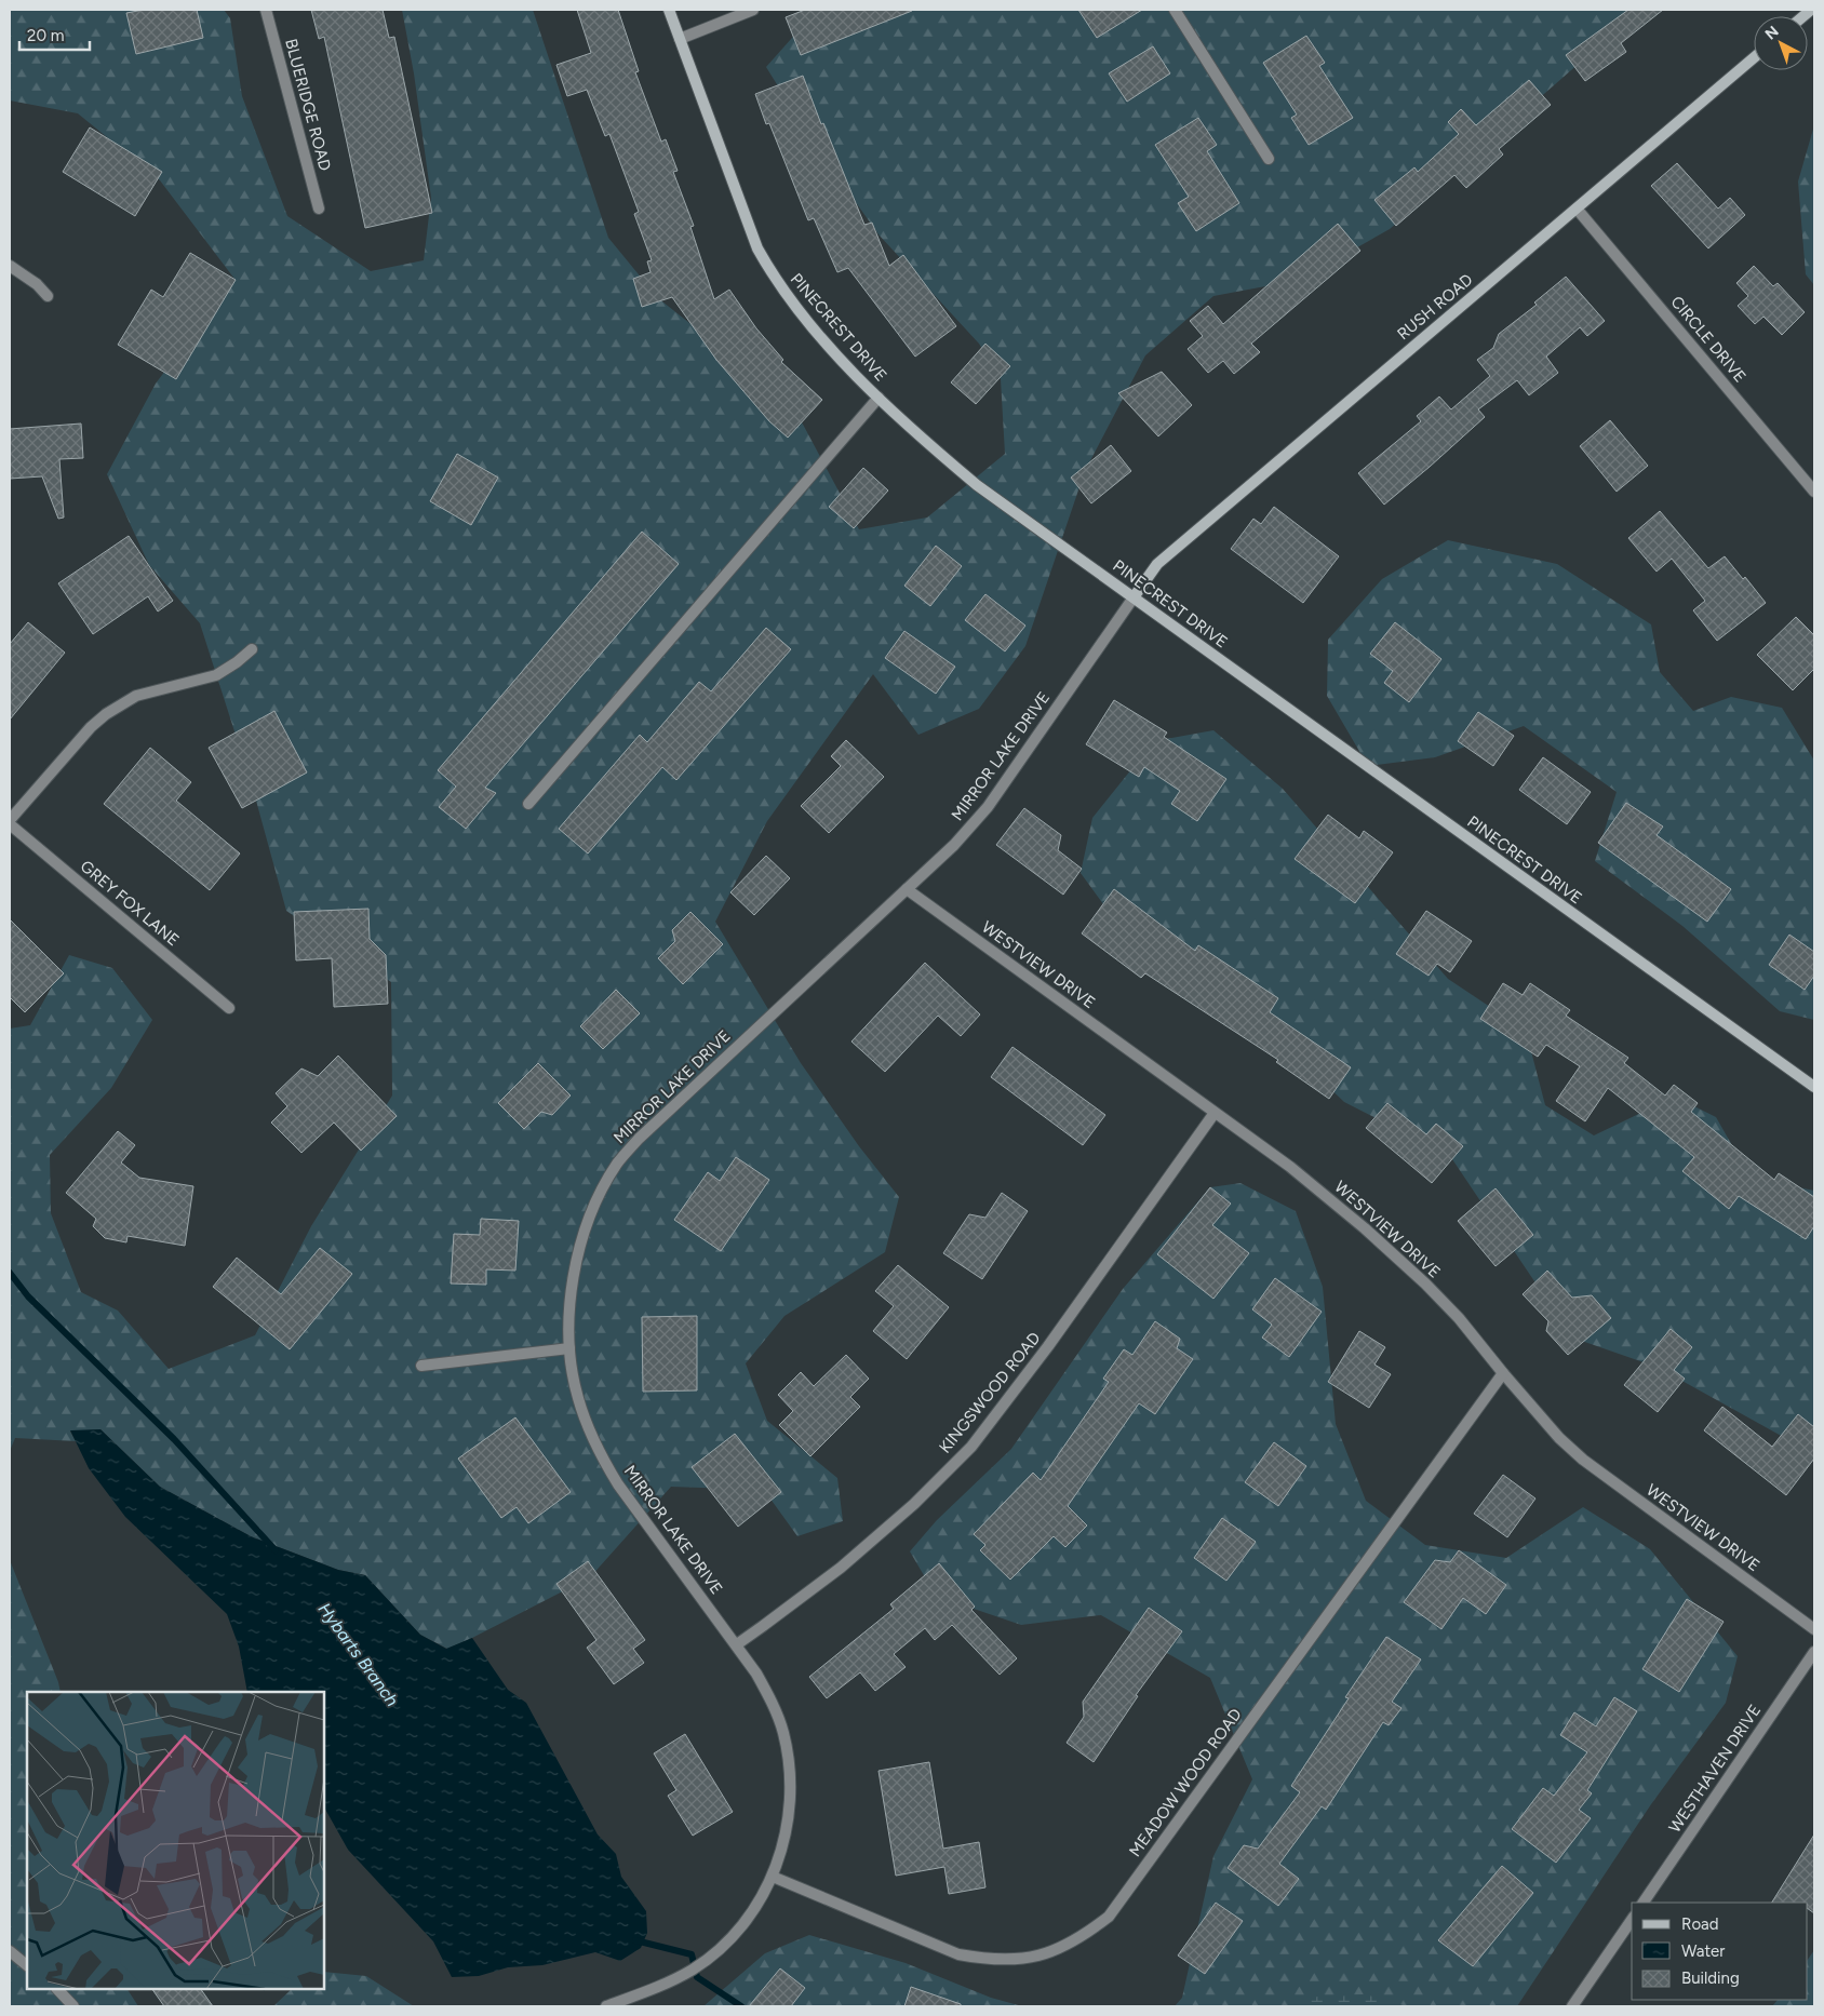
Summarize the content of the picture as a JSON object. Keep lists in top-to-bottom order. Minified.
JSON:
{"streets":{"street":["BLUERIDGE ROAD","RUSH ROAD","PINECREST DRIVE","CIRCLE DRIVE","MIRROR LAKE DRIVE","GREY FOX LANE","WESTVIEW DRIVE","KINGSWOOD ROAD","WESTHAVEN DRIVE","MEADOW WOOD ROAD"]},"crossings":[["RUSH ROAD","PINECREST DRIVE"],["RUSH ROAD","CIRCLE DRIVE"],["RUSH ROAD","MIRROR LAKE DRIVE"],["PINECREST DRIVE","MIRROR LAKE DRIVE"],["MIRROR LAKE DRIVE","WESTVIEW DRIVE"],["MIRROR LAKE DRIVE","KINGSWOOD ROAD"],["MIRROR LAKE DRIVE","MEADOW WOOD ROAD"],["WESTVIEW DRIVE","KINGSWOOD ROAD"],["WESTVIEW DRIVE","MEADOW WOOD ROAD"]],"water":["Hybarts Branch"],"legend":["Road","Water","Building"],"scale_bar":"20 m","north":"top left"}
